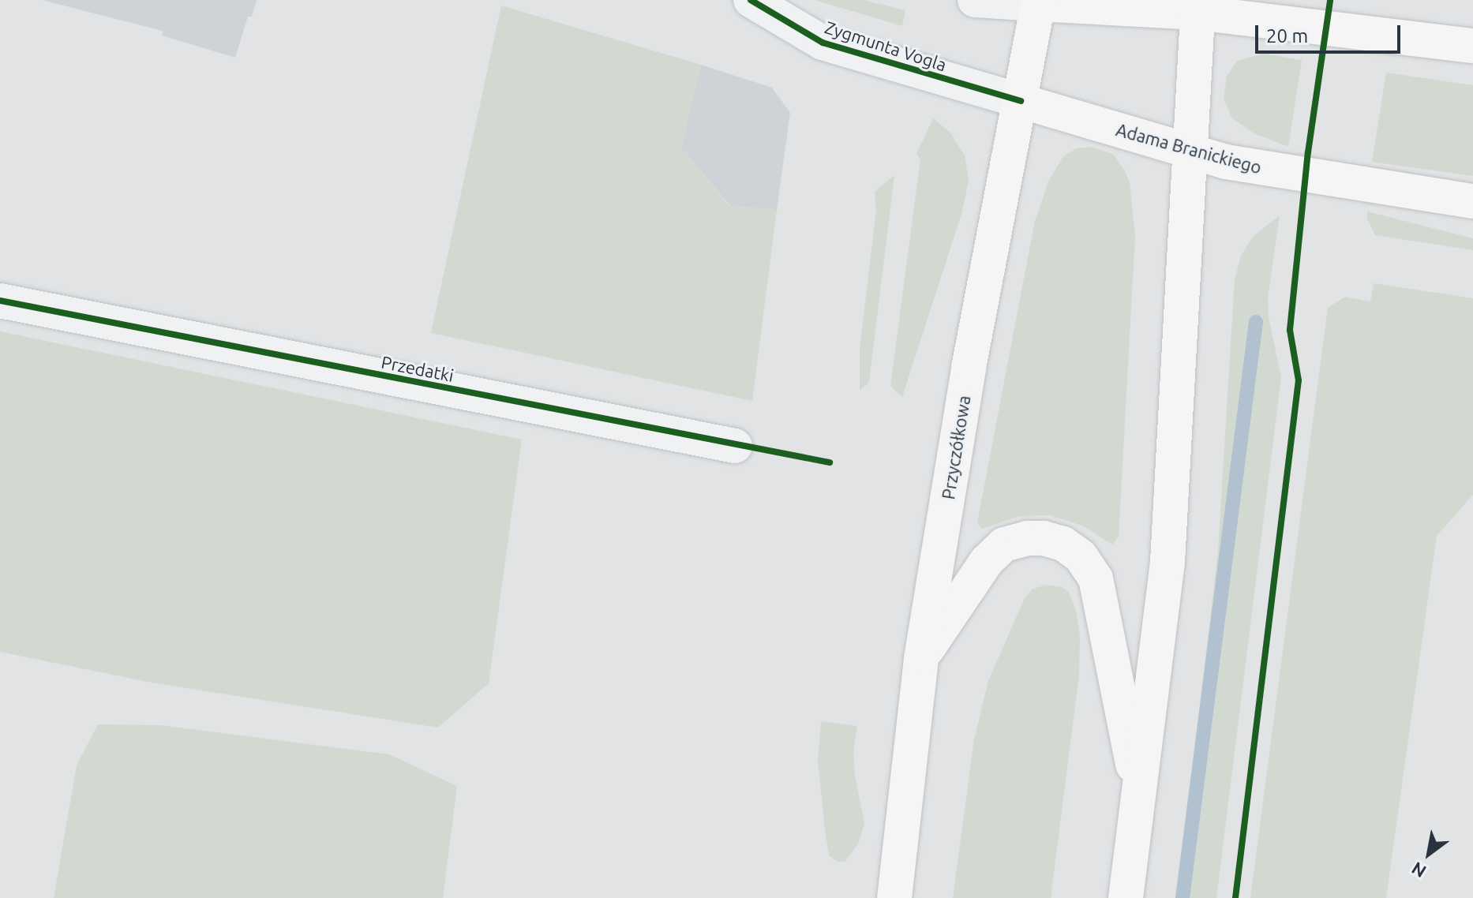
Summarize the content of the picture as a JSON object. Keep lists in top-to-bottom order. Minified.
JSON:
{"streets":{"main road":["Adama Branickiego","Przyczółkowa"],"street":["Zygmunta Vogla","Przedatki"]},"crossings":[["Zygmunta Vogla","Adama Branickiego"],["Zygmunta Vogla","Przyczółkowa"],["Adama Branickiego","Przyczółkowa"]],"scale_bar":"20 m","north":"bottom left"}
